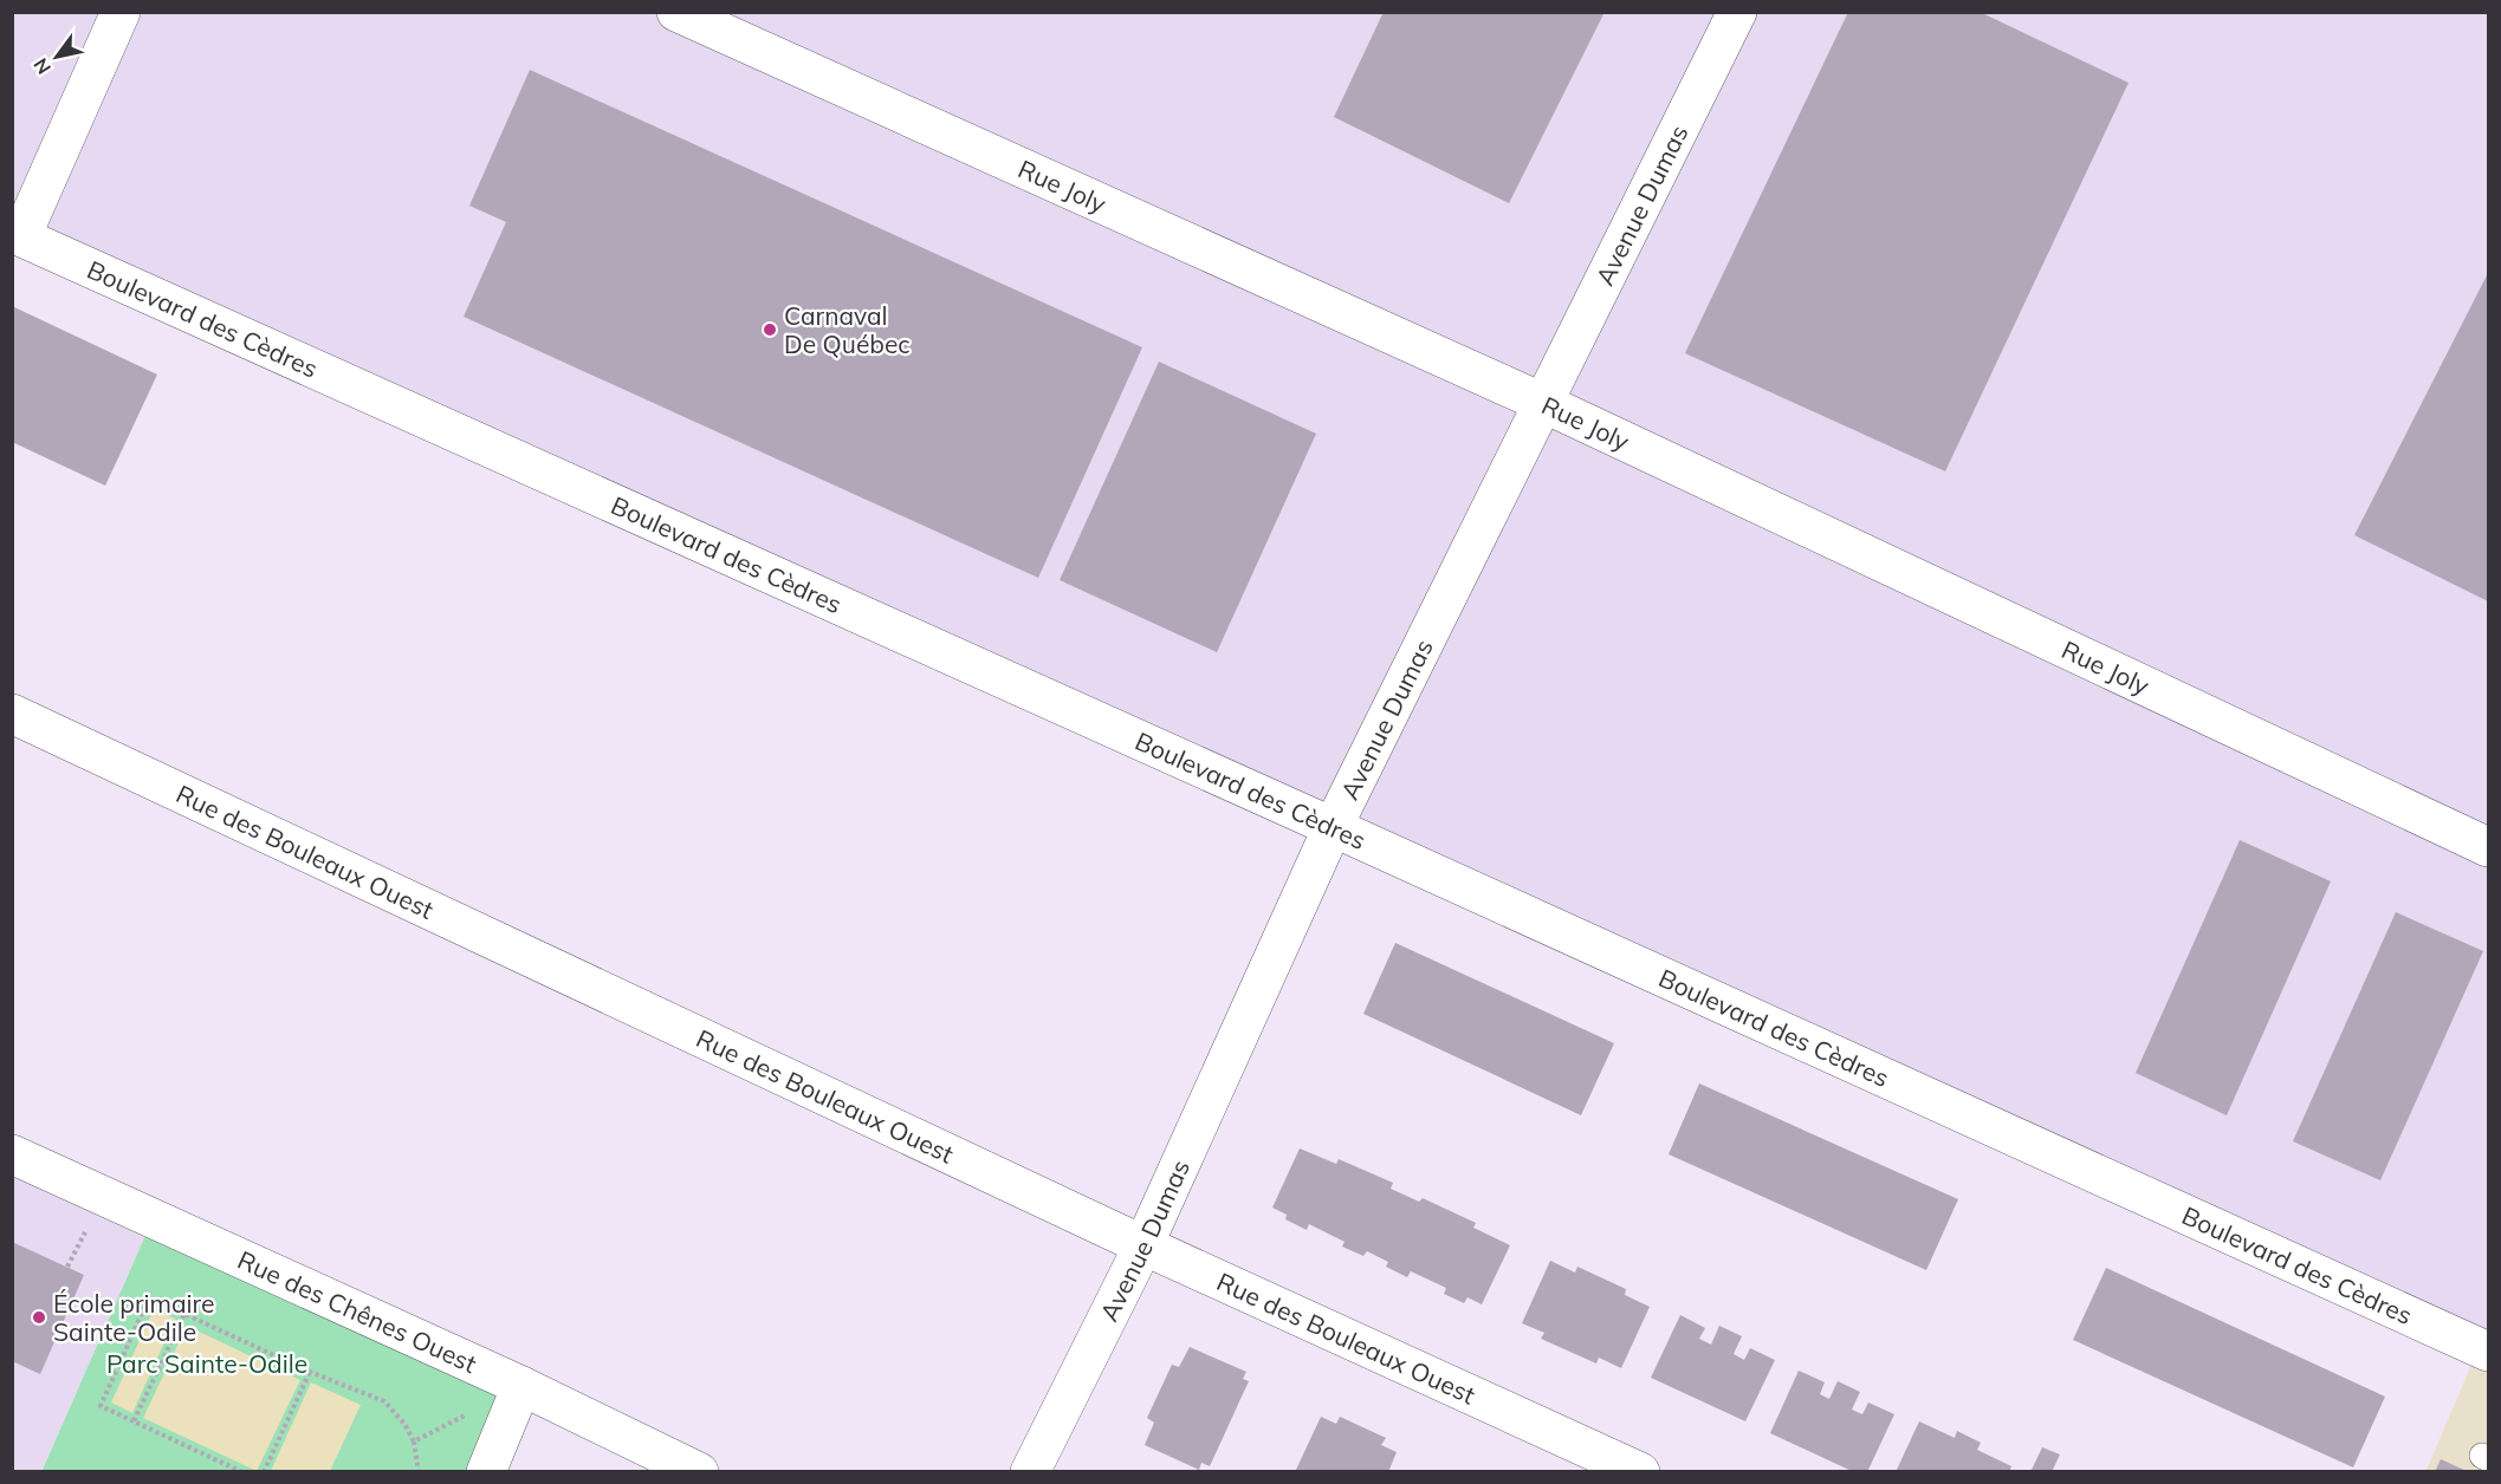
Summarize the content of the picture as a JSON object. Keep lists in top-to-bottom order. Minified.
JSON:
{"streets":{"street":["Rue Joly","Avenue Dumas","Boulevard des Cèdres","Rue des Bouleaux Ouest","Rue des Chênes Ouest"]},"crossings":[["Rue Joly","Avenue Dumas"],["Avenue Dumas","Boulevard des Cèdres"],["Avenue Dumas","Rue des Bouleaux Ouest"]],"parks":["Parc Sainte-Odile"],"places":["Carnaval De Québec","École primaire Sainte-Odile"],"north":"bottom left"}
